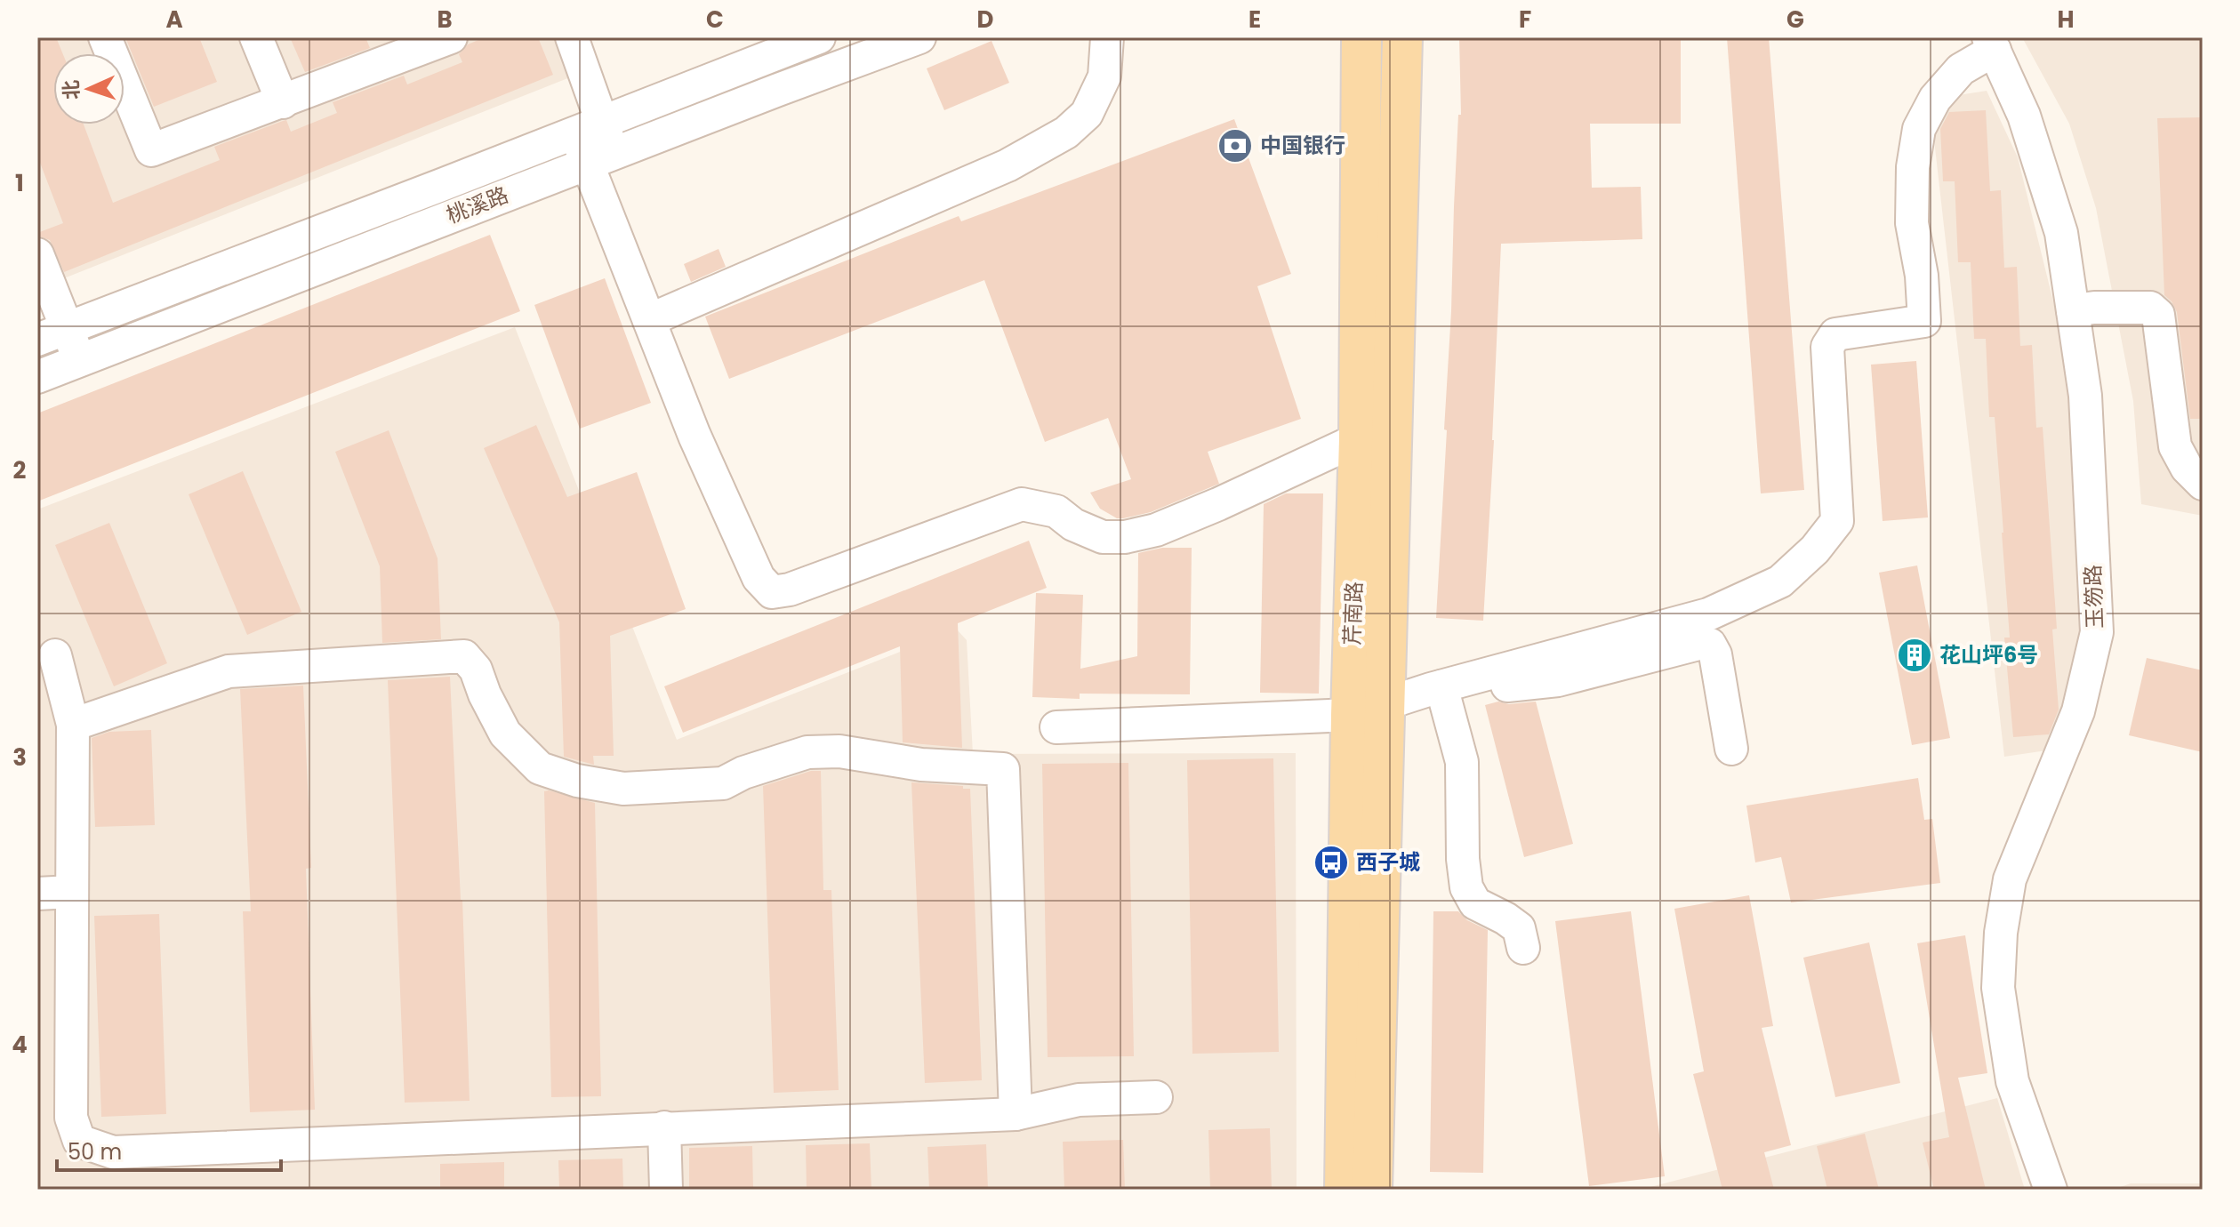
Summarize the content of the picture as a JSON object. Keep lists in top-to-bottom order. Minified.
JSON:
{"streets":{"main road":["芹南路"],"street":["桃溪路","玉笏路"]},"places":{"bank":["中国银行"],"building":["花山坪6号"],"bus stop":["西子城"]},"scale_bar":"50 m","north":"left","grid":{"columns":["A","B","C","D","E","F","G","H"],"rows":["1","2","3","4"]}}
